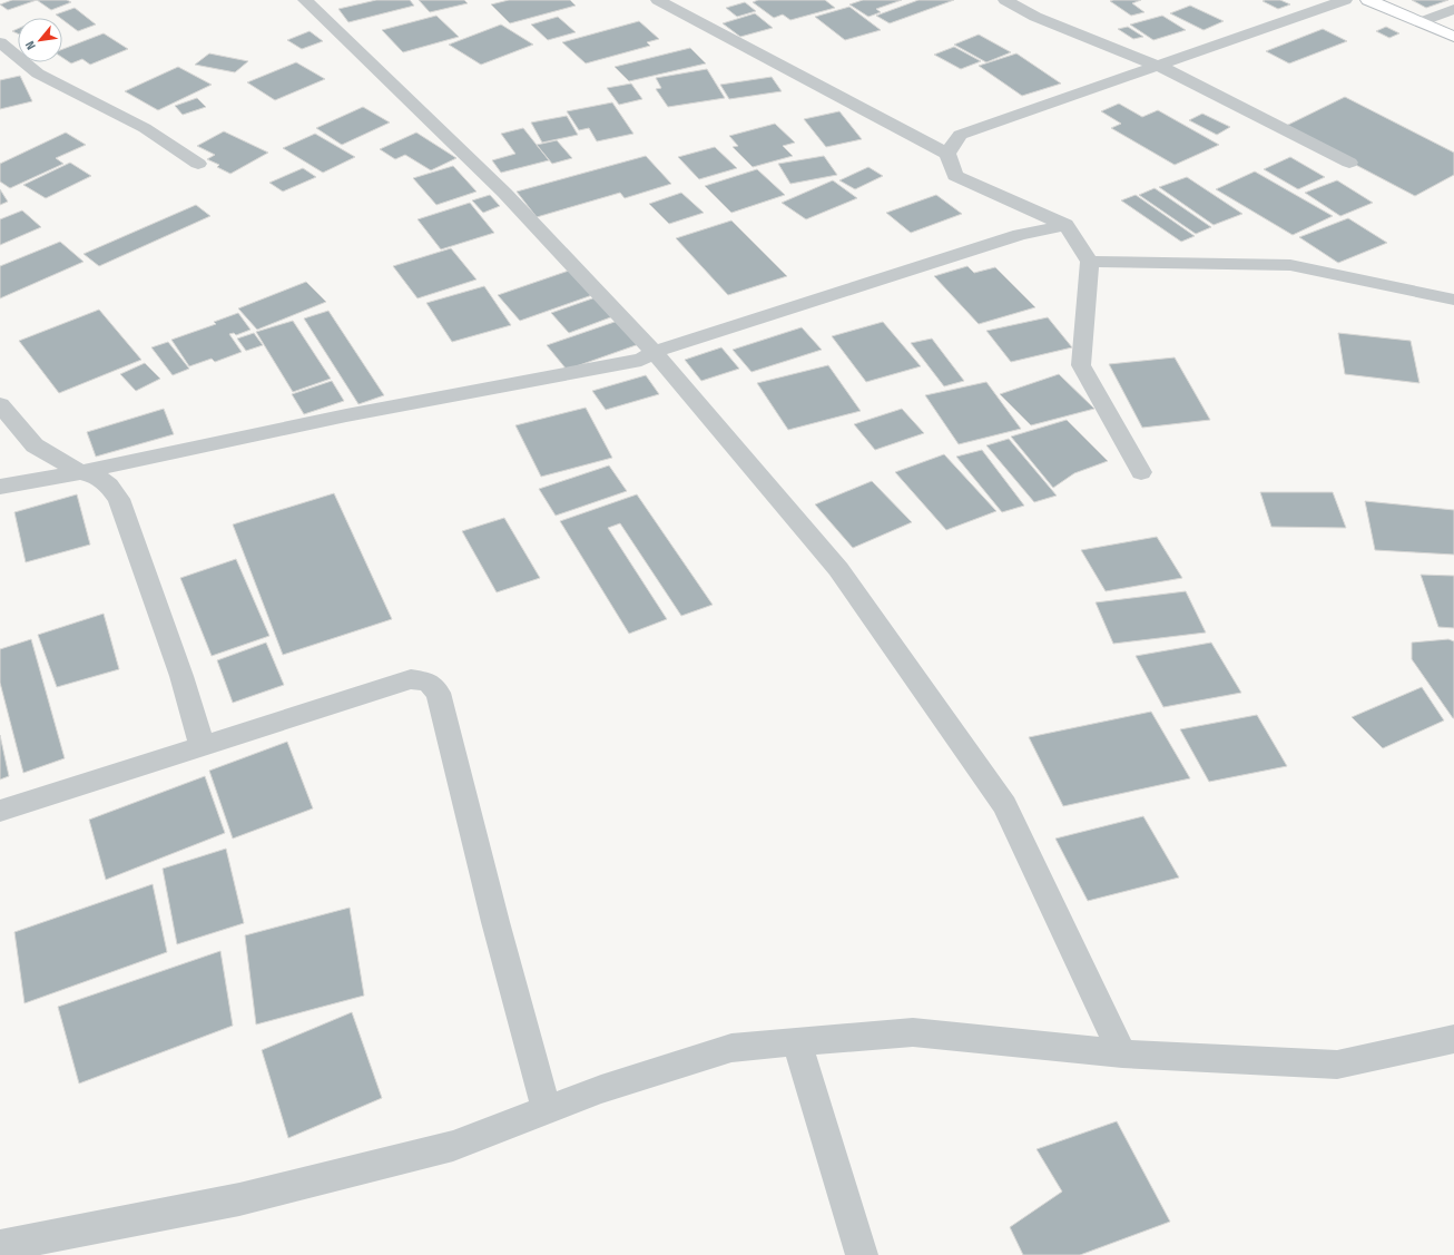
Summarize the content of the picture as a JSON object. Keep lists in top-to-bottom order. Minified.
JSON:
{"north":"bottom left"}
